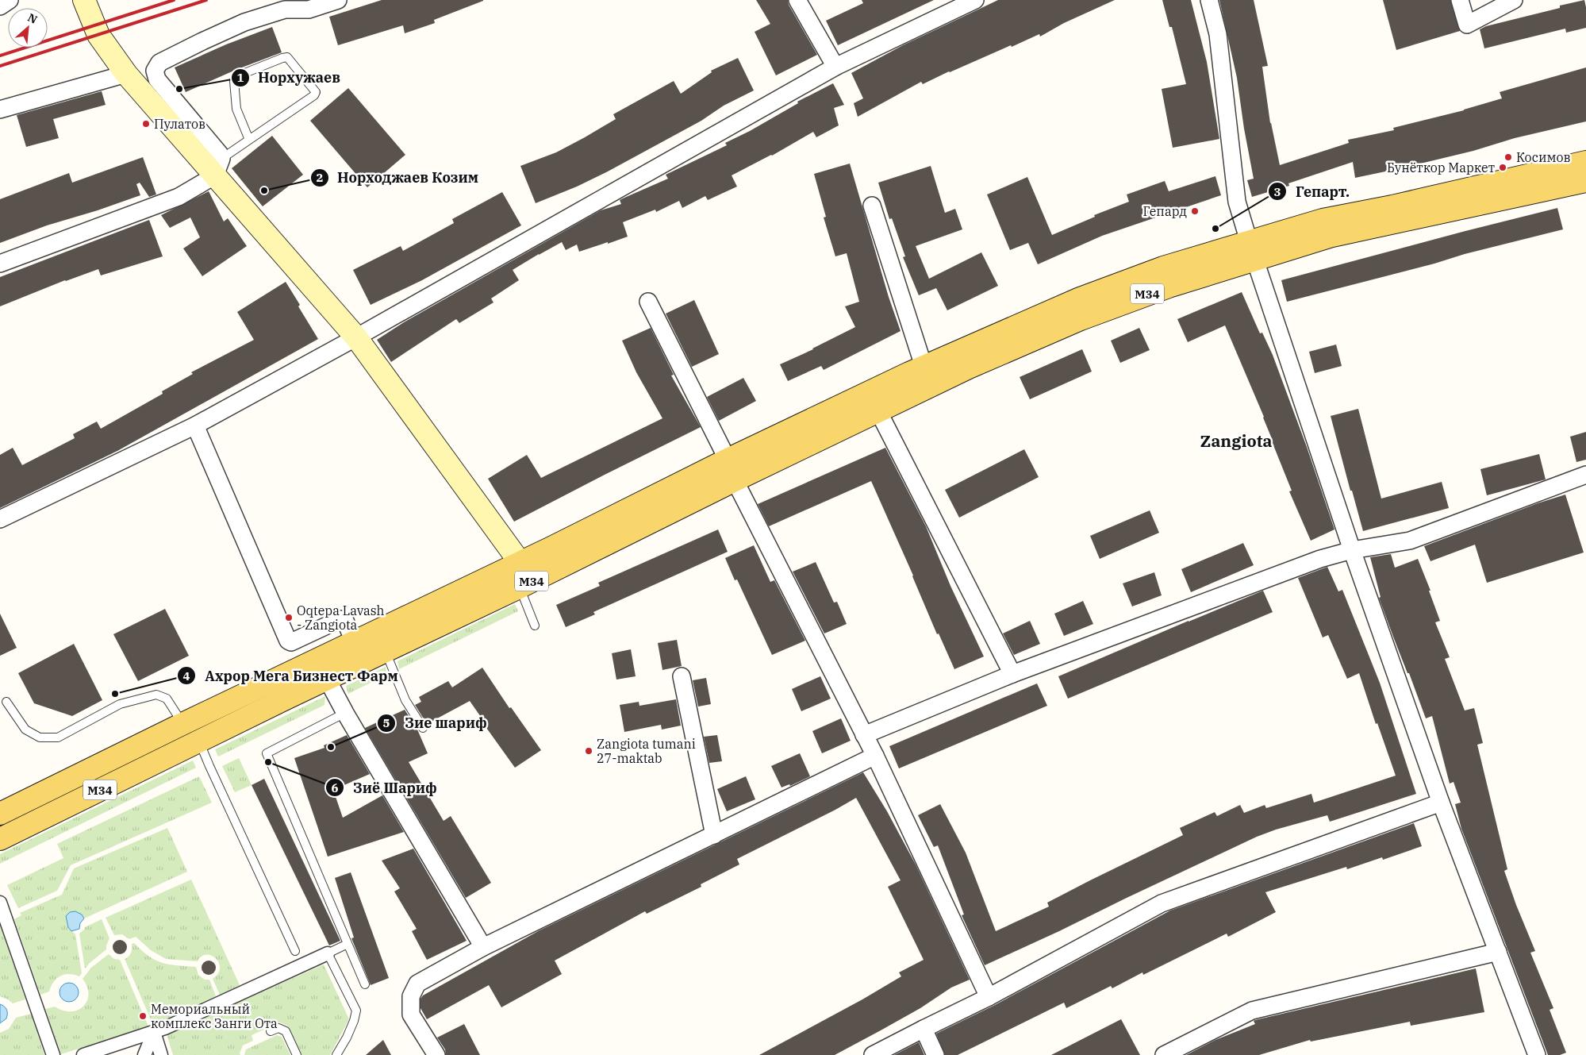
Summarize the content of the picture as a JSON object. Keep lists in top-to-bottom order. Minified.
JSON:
{"streets":{"main road":["M34"]},"districts":["Zangiota"],"places":["Норхужаев","Пулатов","Косимов","Бунёткор Маркет","Норходжаев Козим","Гепард","Гепарт.","Oqtepa Lavash - Zangiota","Ахрор Мега Бизнест Фарм","Зие шариф","Zangiota tumani 27-maktab","Зиё Шариф","Мемориальный комплекс Занги Ота"],"north":"top right"}
